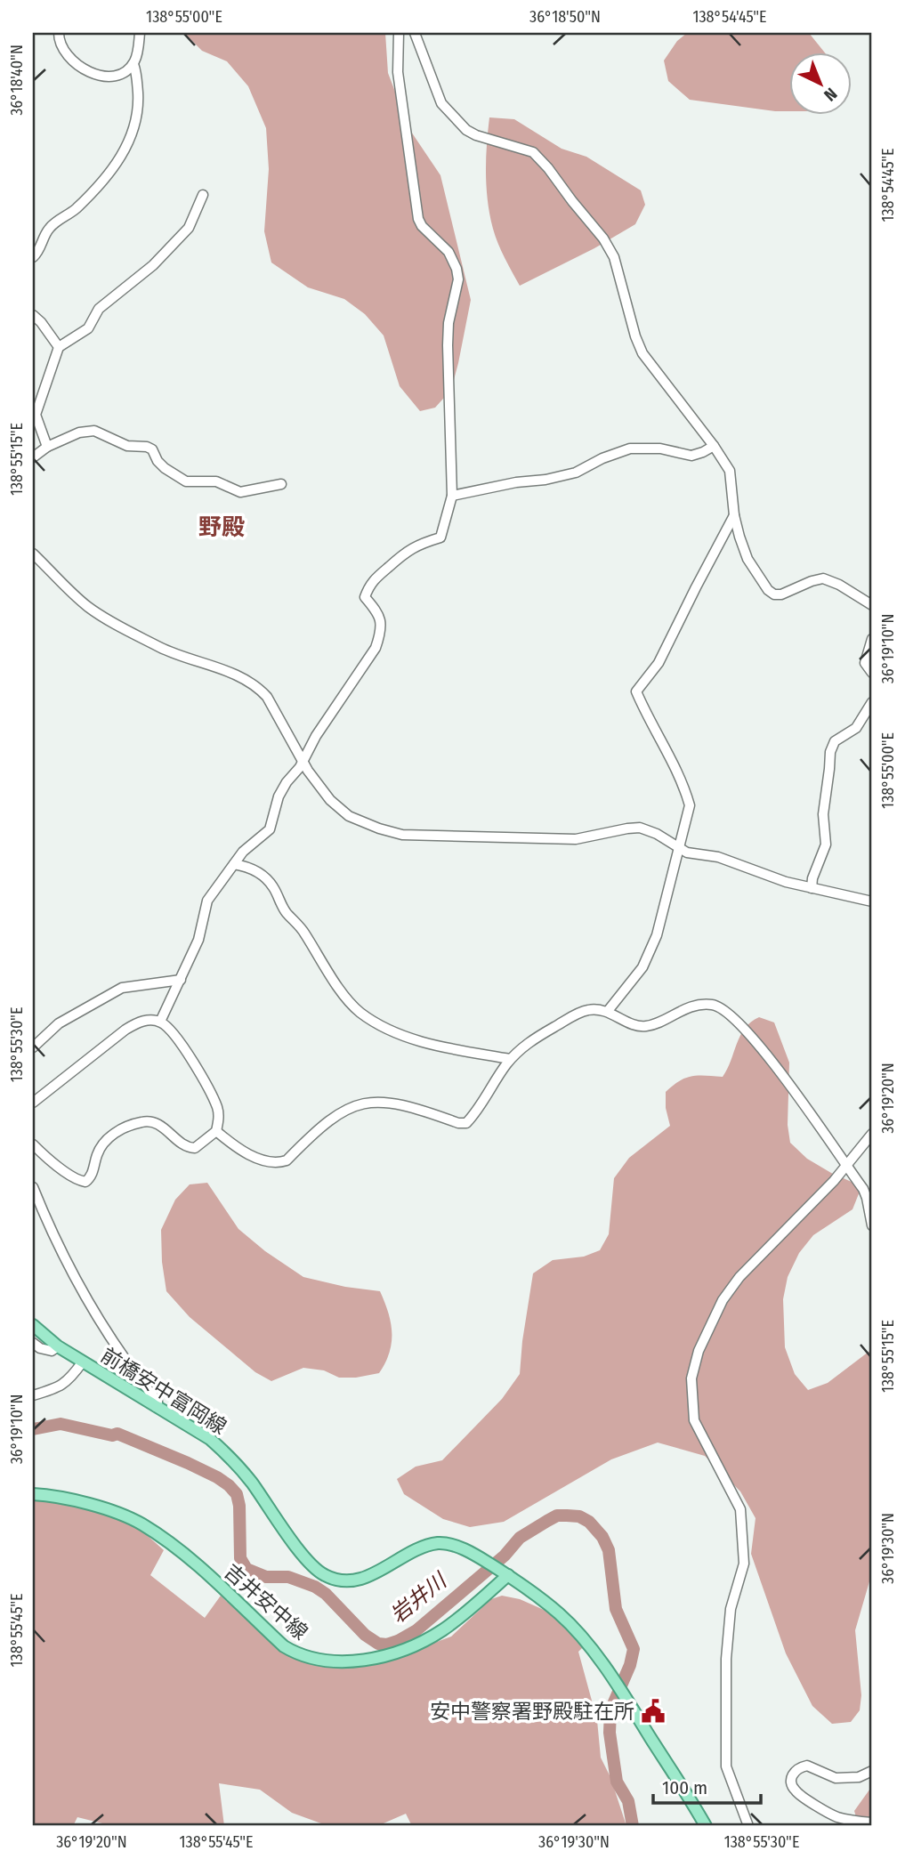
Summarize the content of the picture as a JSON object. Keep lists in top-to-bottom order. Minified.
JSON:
{"streets":{"main road":["前橋安中富岡線","吉井安中線"]},"crossings":[["前橋安中富岡線","吉井安中線"]],"districts":["野殿"],"water":["岩井川"],"places":{"public building":["安中警察署野殿駐在所"]},"scale_bar":"100 m","north":"bottom right","coordinates":["138°55'00\"E","36°18'50\"N","138°54'45\"E","36°18'40\"N","138°55'15\"E","36°19'10\"N","138°55'30\"E","36°19'20\"N","36°19'30\"N","138°55'45\"E"]}
